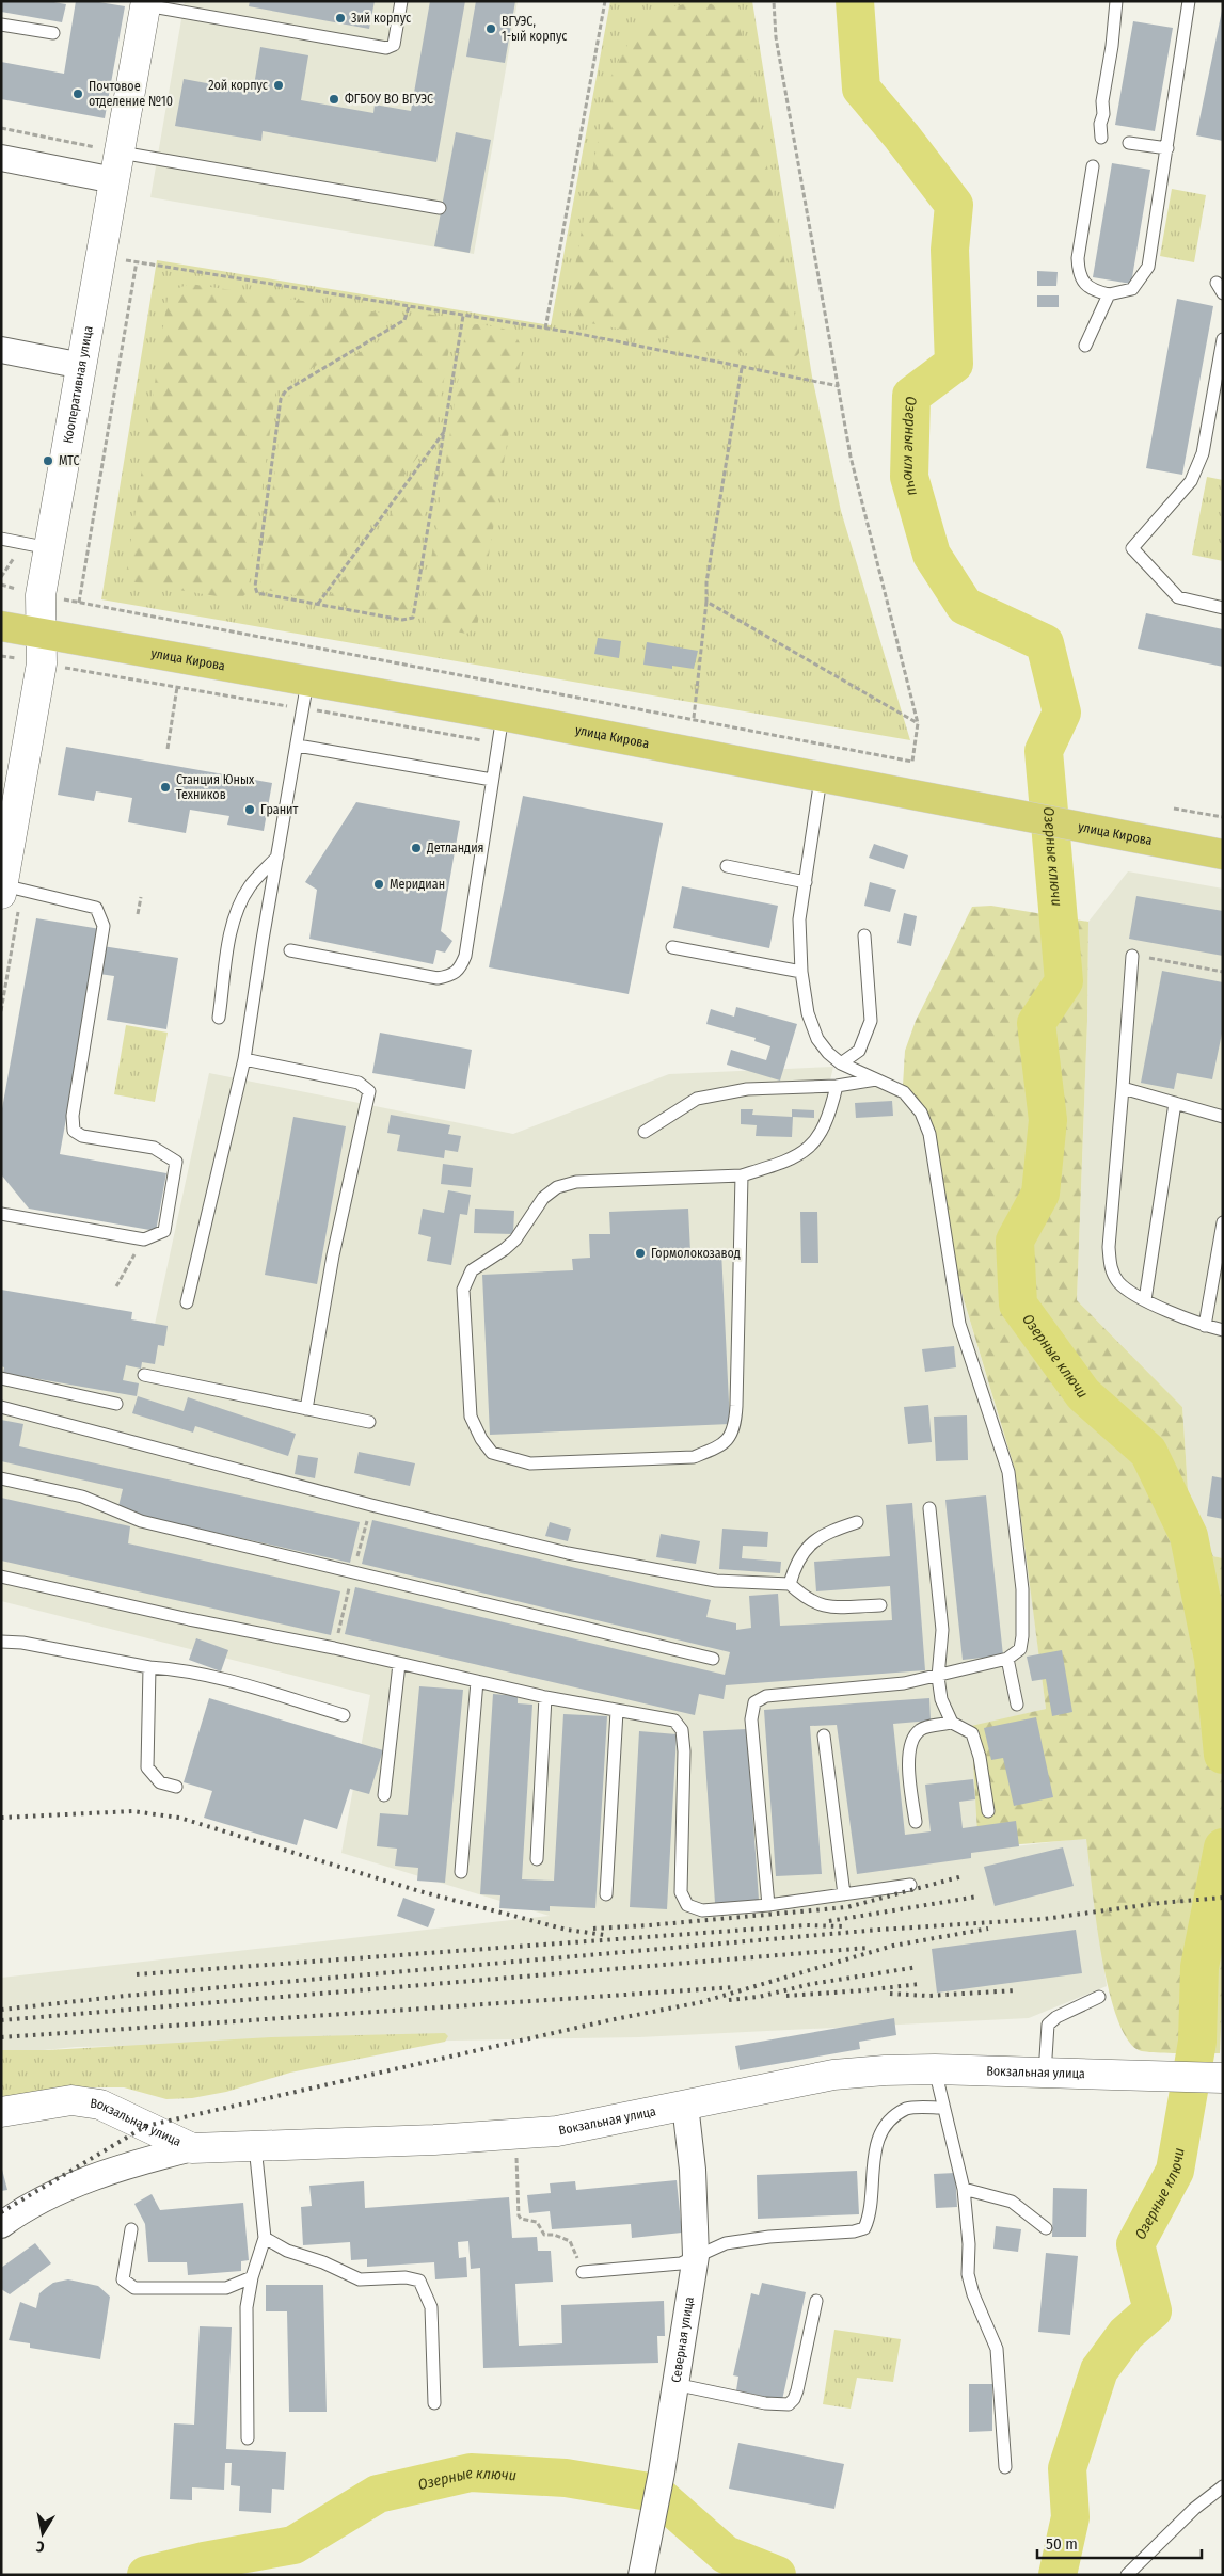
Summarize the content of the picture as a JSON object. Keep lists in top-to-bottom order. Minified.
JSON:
{"streets":{"main road":["Кооперативная улица","улица Кирова","Вокзальная улица"],"street":["Северная улица"]},"crossings":[["Кооперативная улица","улица Кирова"],["Вокзальная улица","Северная улица"]],"water":["Озерные ключи"],"places":["3ий корпус","ВГУЭС, 1-ый корпус","2ой корпус","Почтовое отделение №10","ФГБОУ ВО ВГУЭС","МТС","Станция Юных Техников","Гранит","Детландия","Меридиан","Гормолокозавод"],"scale_bar":"50 m","north":"bottom"}
